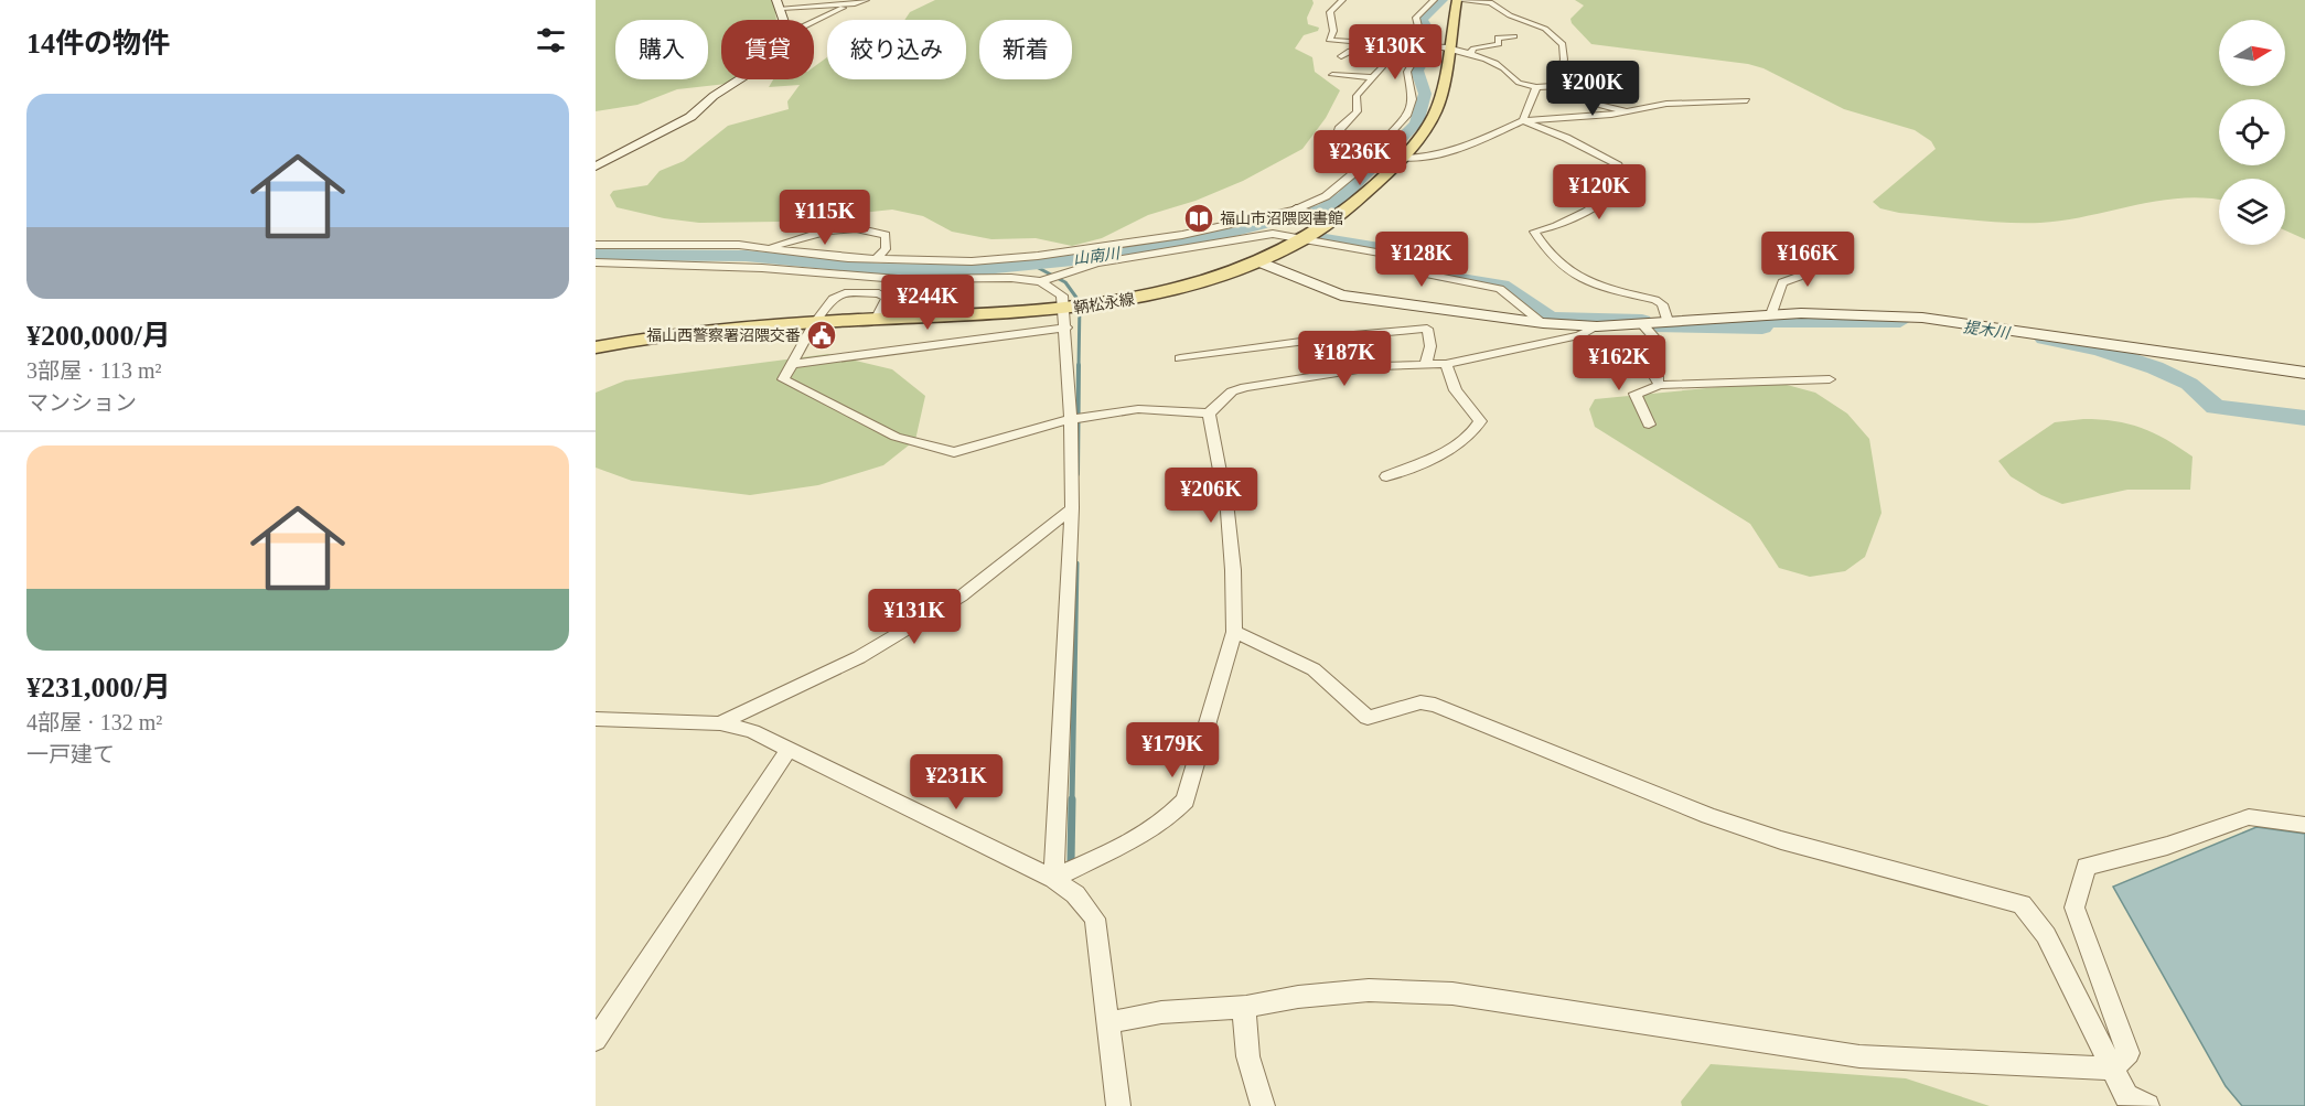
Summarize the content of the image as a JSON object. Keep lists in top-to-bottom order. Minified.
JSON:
{"streets":{"main road":["鞆松永線"]},"water":["山南川","提木川"],"places":{"library":["福山市沼隈図書館"],"public building":["福山西警察署沼隈交番"]},"north":"right","page":{"heading":"14件の物件","chip":["購入","賃貸","絞り込み","新着"],"price":["¥130K","¥200K","¥236K","¥120K","¥115K","¥128K","¥166K","¥244K","¥187K","¥162K","¥206K","¥131K","¥179K","¥231K"],"list":[{"name":"¥200,000/月","note":"3部屋 · 113 m² · マンション"},{"name":"¥231,000/月","note":"4部屋 · 132 m² · 一戸建て"}]}}
